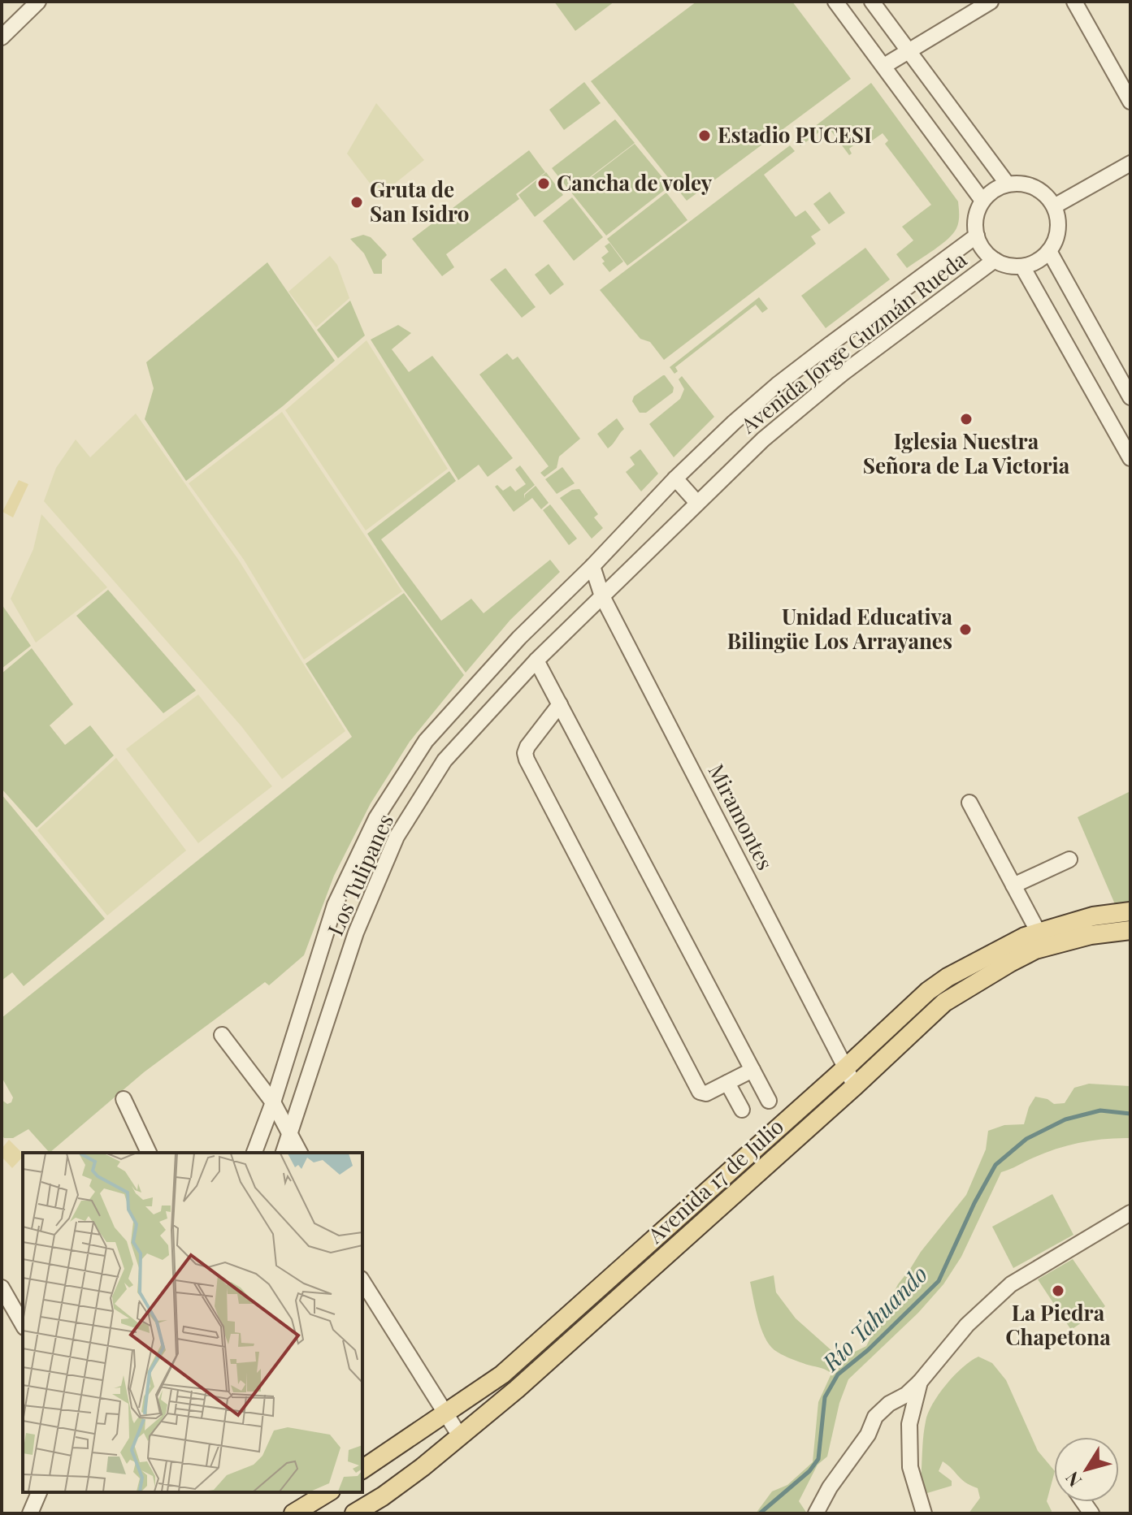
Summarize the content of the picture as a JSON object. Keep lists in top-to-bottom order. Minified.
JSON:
{"streets":{"main road":["Avenida 17 de Julio"],"street":["Avenida Jorge Guzmán Rueda","Miramontes","Los Tulipanes"]},"crossings":[["Avenida Jorge Guzmán Rueda","Miramontes"],["Avenida Jorge Guzmán Rueda","Los Tulipanes"],["Miramontes","Los Tulipanes"],["Miramontes","Avenida 17 de Julio"]],"water":["Río Tahuando"],"places":["Estadio PUCESI","Cancha de voley","Gruta de San Isidro","Iglesia Nuestra Señora de La Victoria","Unidad Educativa Bilingüe Los Arrayanes","La Piedra Chapetona"],"north":"bottom left"}
